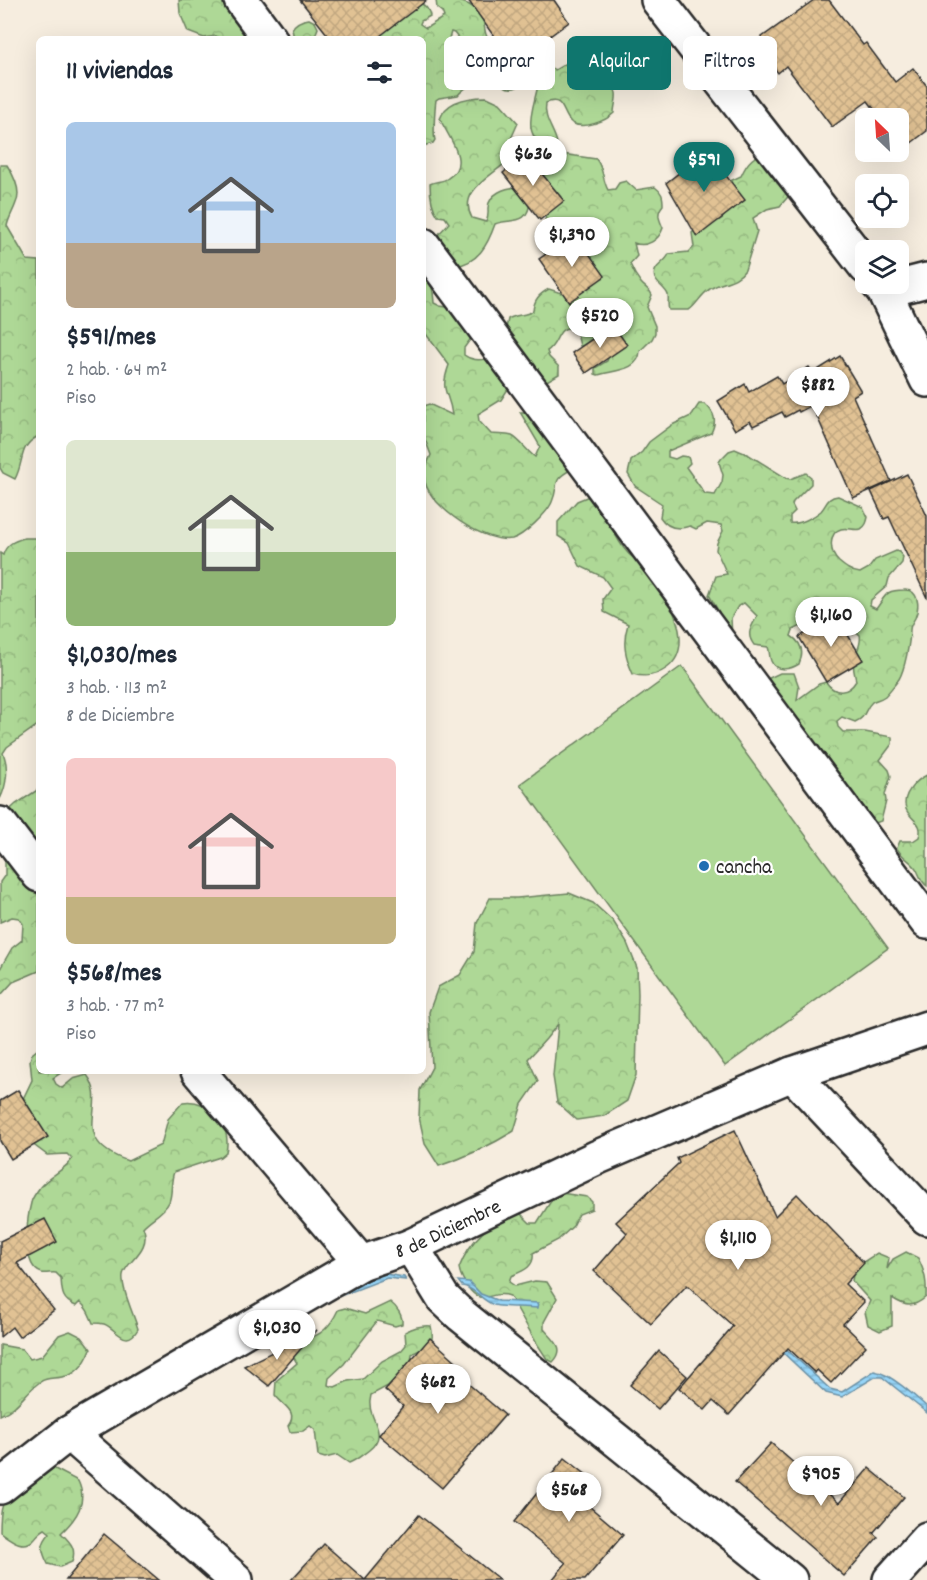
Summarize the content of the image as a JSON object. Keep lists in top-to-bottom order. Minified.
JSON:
{"streets":{"street":["8 de Diciembre"]},"places":["cancha"],"north":"top left","page":{"chip":["Comprar","Alquilar","Filtros"],"heading":"11 viviendas","list":[{"name":"$591/mes","note":"2 hab. · 64 m² · Piso"},{"name":"$1,030/mes","note":"3 hab. · 113 m² · 8 de Diciembre"},{"name":"$568/mes","note":"3 hab. · 77 m² · Piso"}],"price":["$636","$591","$1,390","$520","$882","$1,160","$1,110","$1,030","$682","$905","$568"]}}
